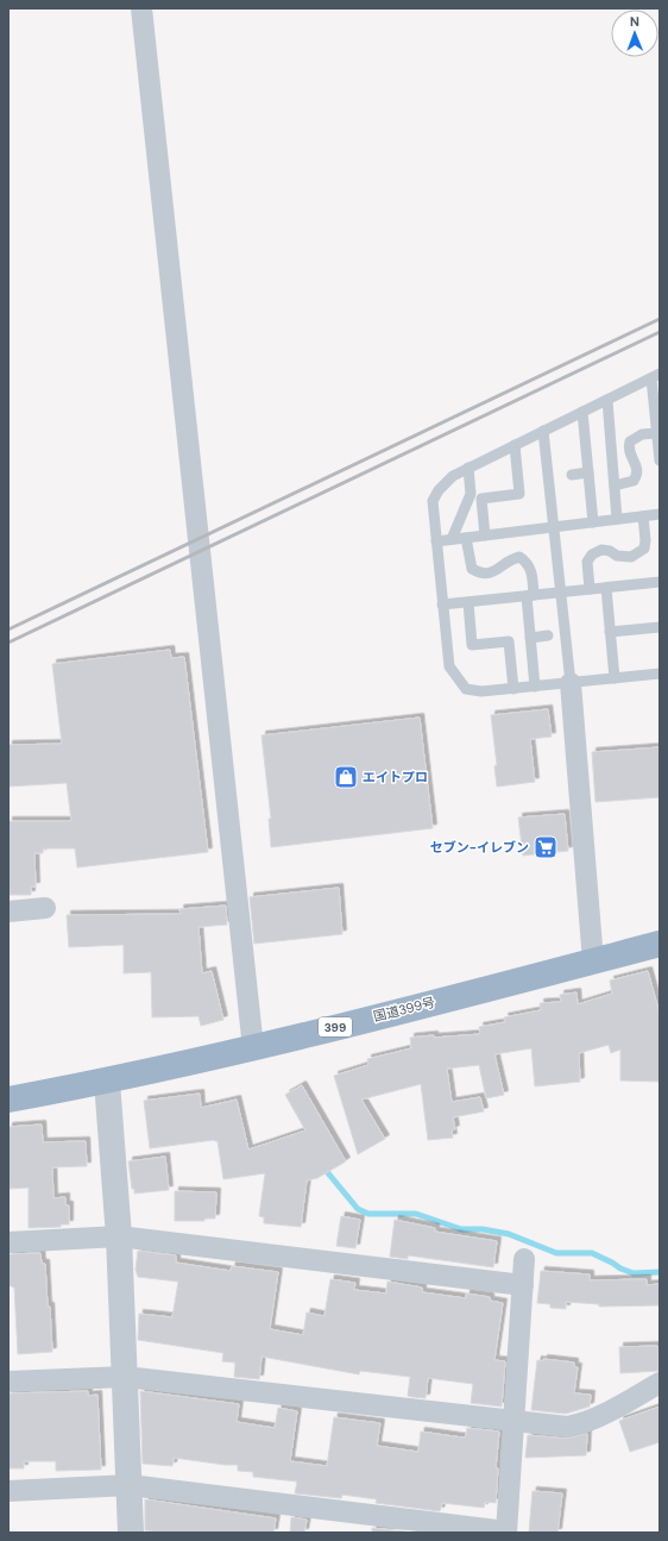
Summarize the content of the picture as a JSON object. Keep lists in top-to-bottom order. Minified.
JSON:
{"streets":{"highway":["国道399号","399"]},"places":{"shop":["エイトプロ"],"supermarket":["セブン-イレブン"]},"north":"top"}
